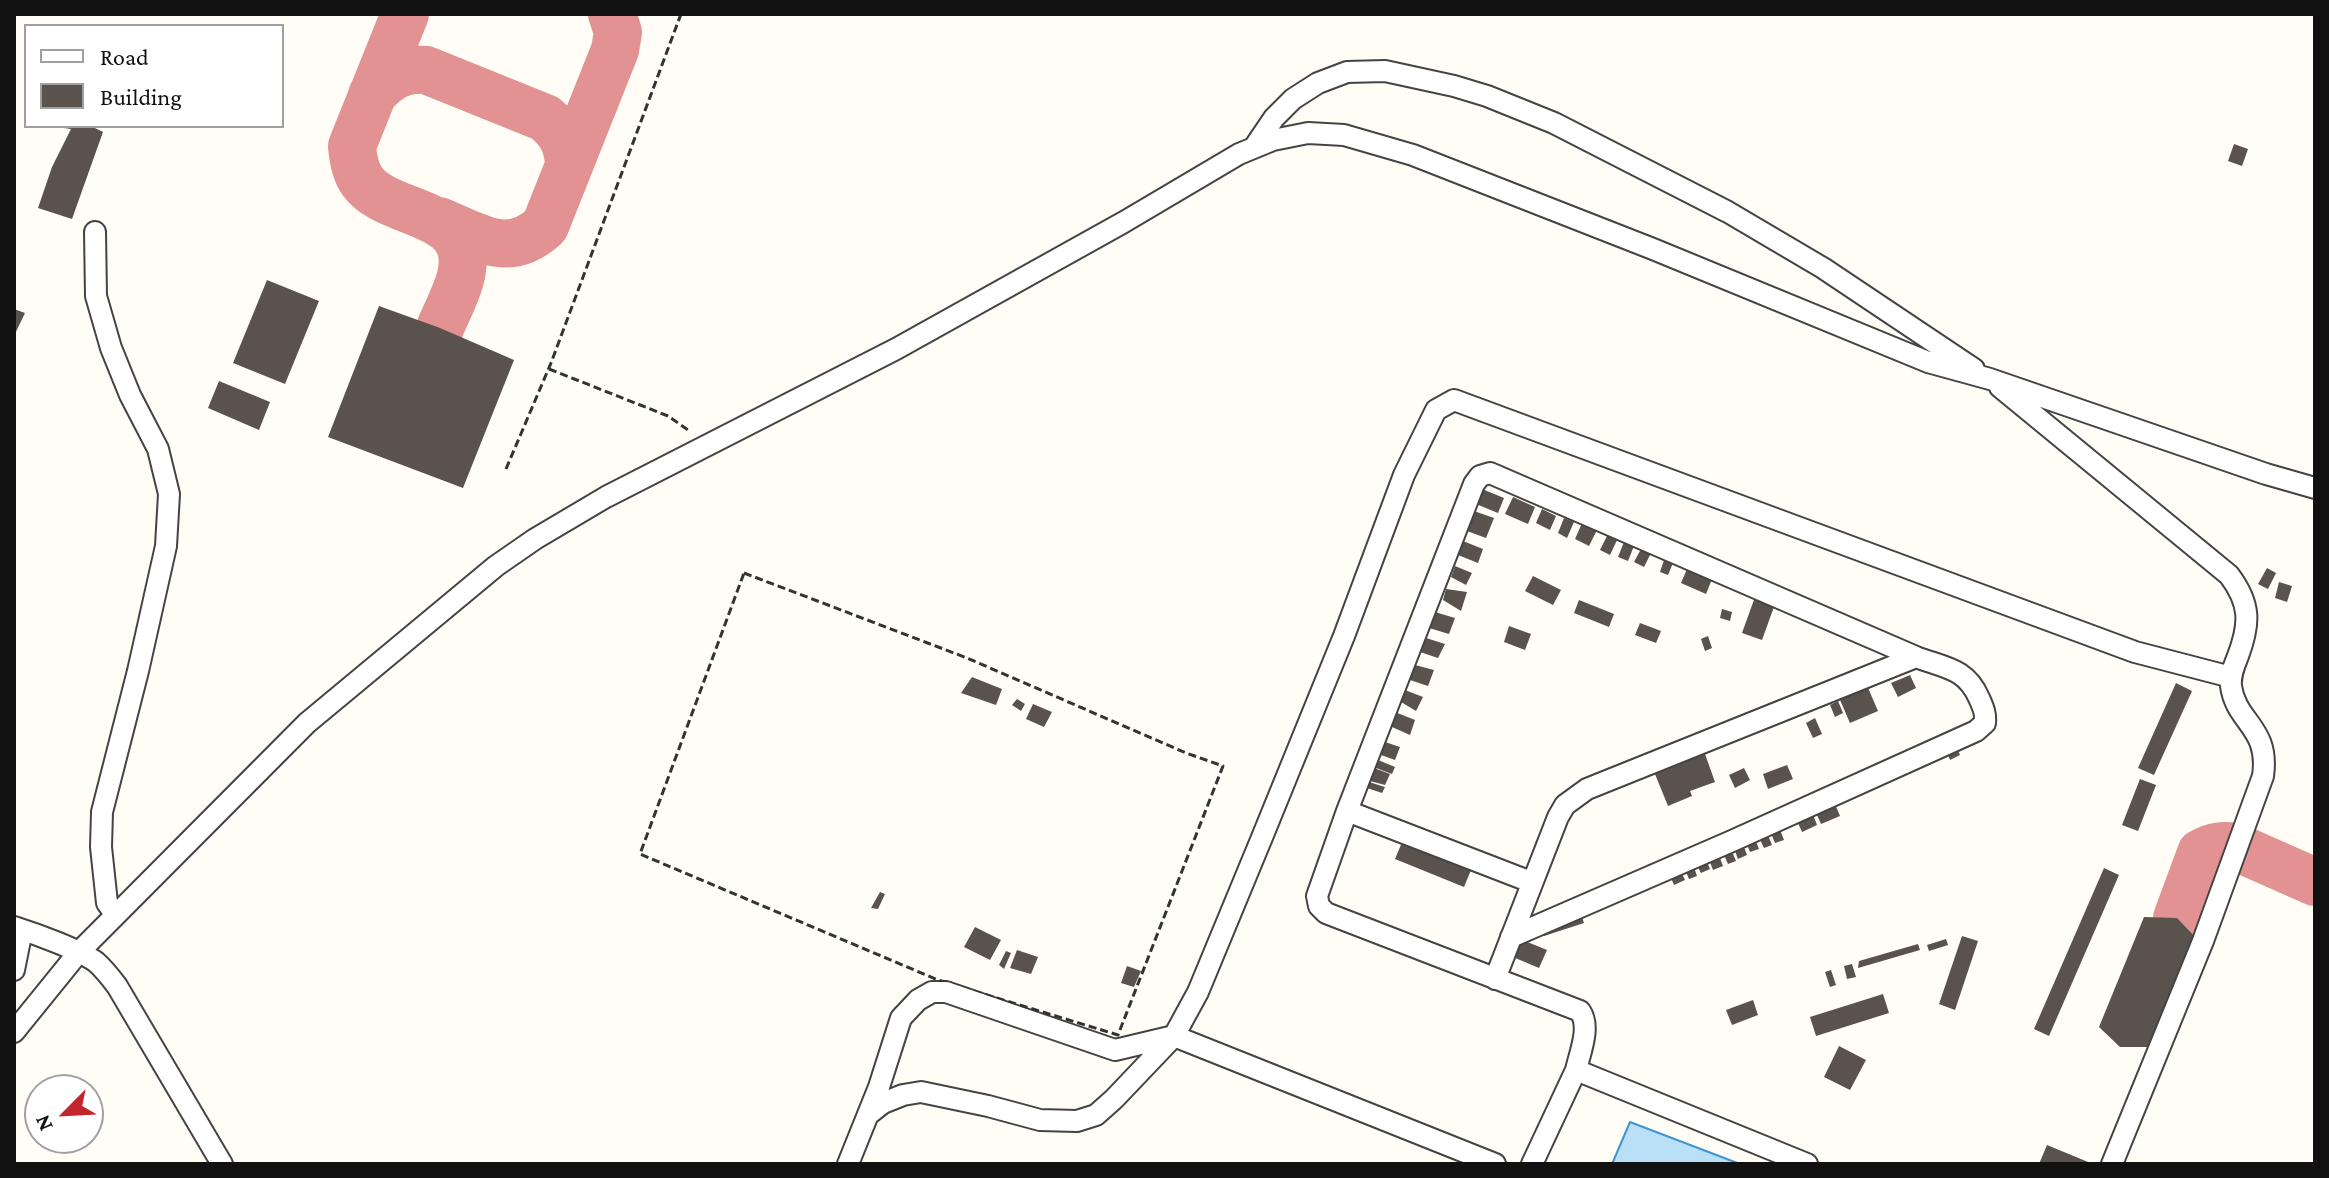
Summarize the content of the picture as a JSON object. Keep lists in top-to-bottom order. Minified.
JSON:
{"legend":["Road","Building"],"north":"bottom left"}
